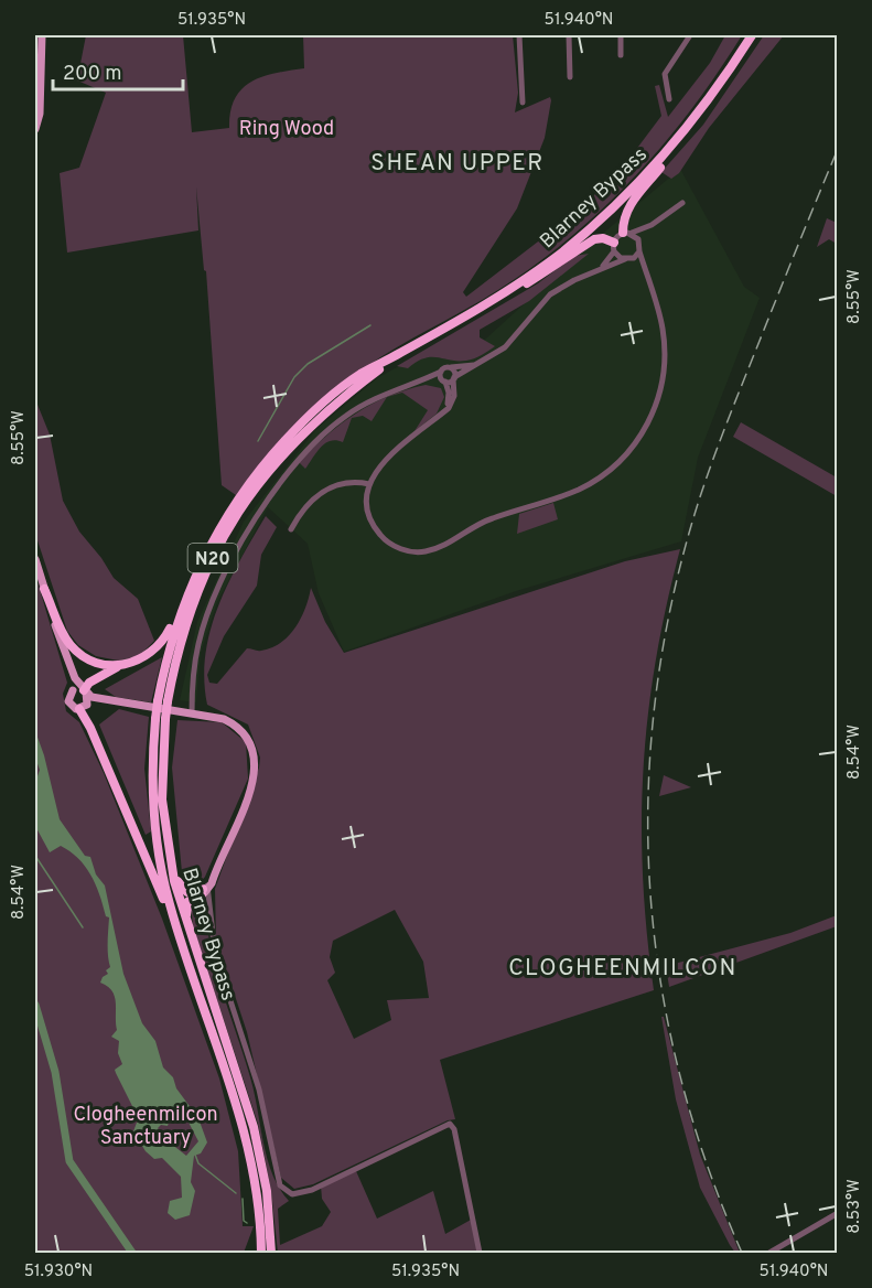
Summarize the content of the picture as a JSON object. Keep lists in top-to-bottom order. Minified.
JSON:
{"streets":{"highway":["Blarney Bypass","N20"]},"districts":["SHEAN UPPER","CLOGHEENMILCON"],"parks":["Ring Wood","Clogheenmilcon Sanctuary"],"scale_bar":"200 m","coordinates":["51.935°N","51.940°N","8.55°W","8.54°W","8.53°W","51.930°N"]}
